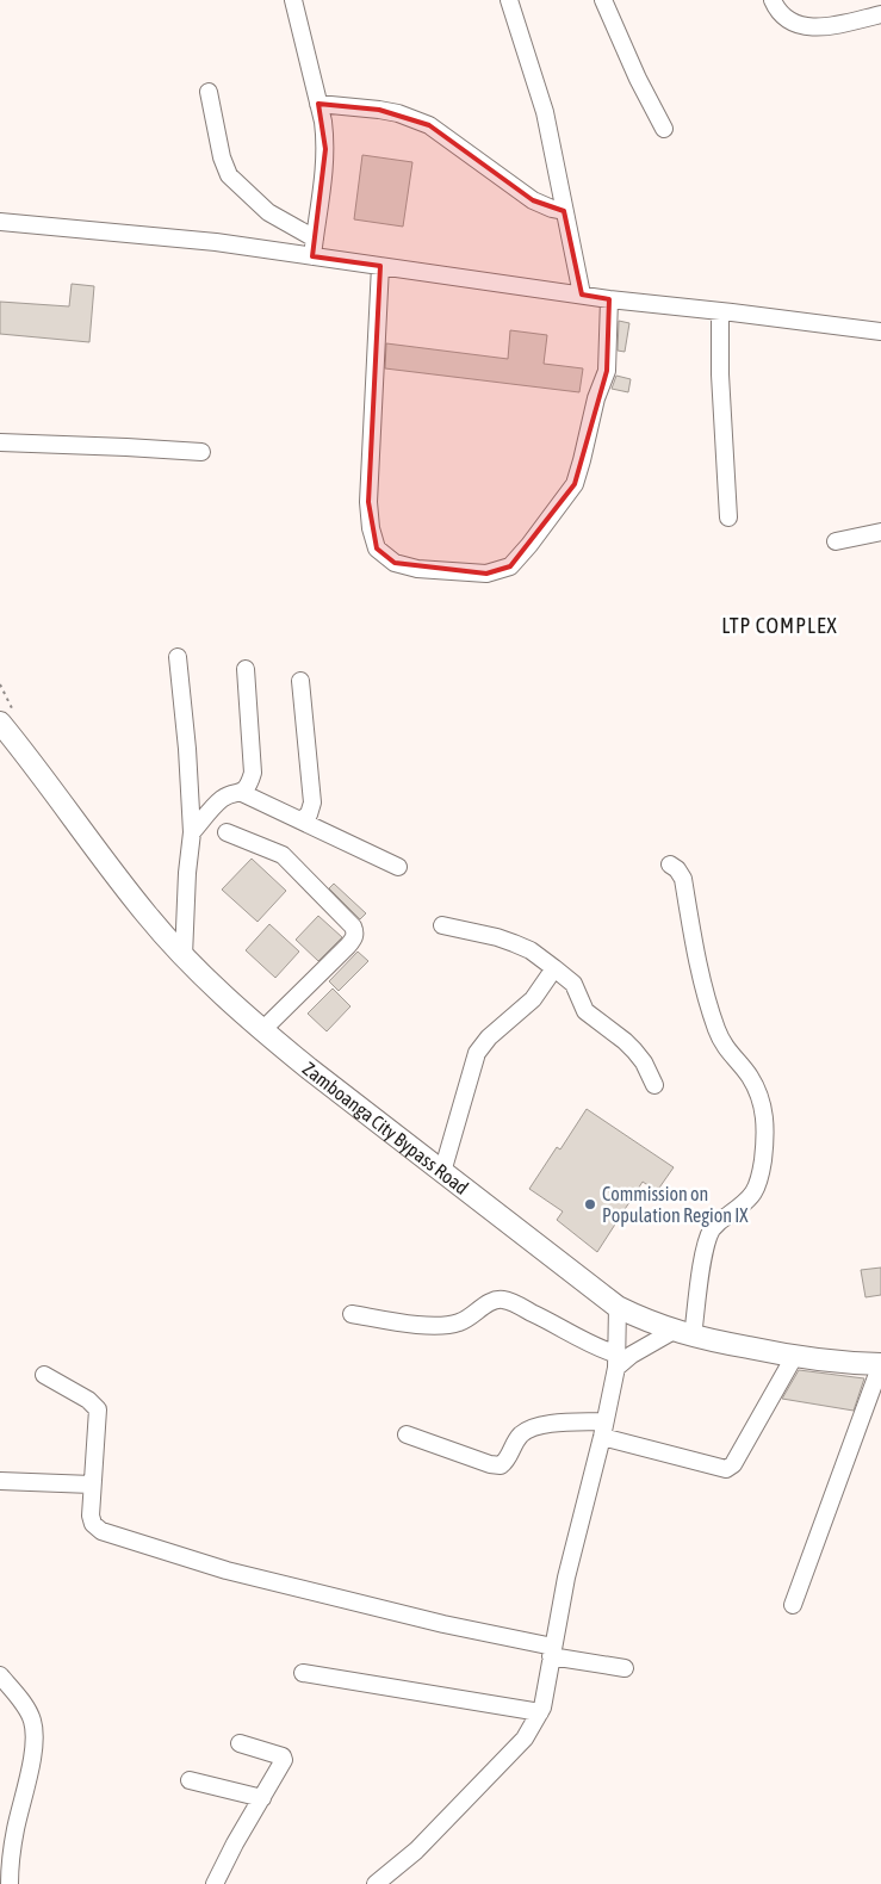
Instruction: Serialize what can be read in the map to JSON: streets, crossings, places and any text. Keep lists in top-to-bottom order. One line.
{"streets":{"main road":["Zamboanga City Bypass Road"]},"districts":["LTP COMPLEX"],"places":["Commission on Population Region IX"]}
